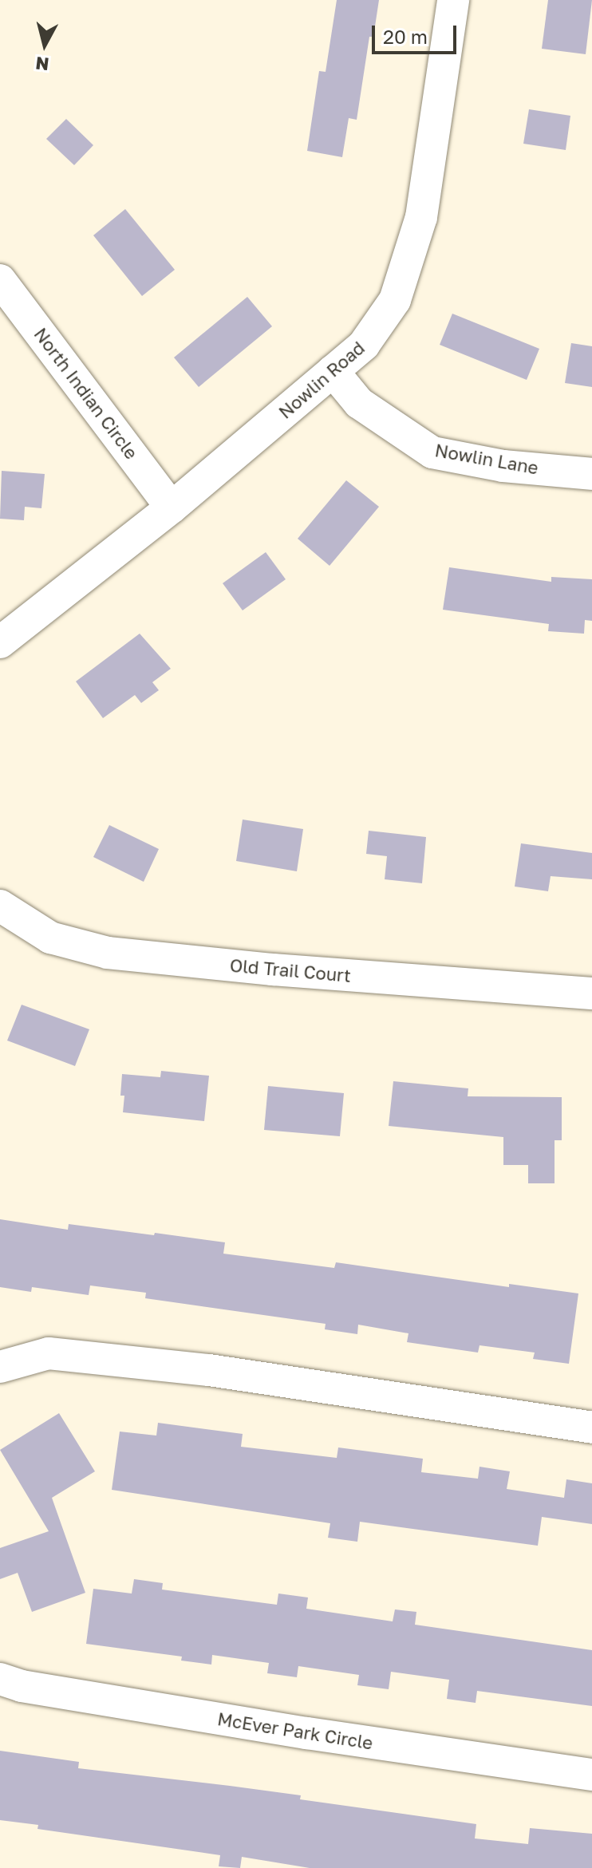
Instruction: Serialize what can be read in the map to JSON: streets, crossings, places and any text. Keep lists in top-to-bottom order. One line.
{"streets":{"street":["Nowlin Road","North Indian Circle","Nowlin Lane","Old Trail Court","McEver Park Circle"]},"crossings":[["Nowlin Road","North Indian Circle"],["Nowlin Road","Nowlin Lane"]],"scale_bar":"20 m","north":"bottom"}
